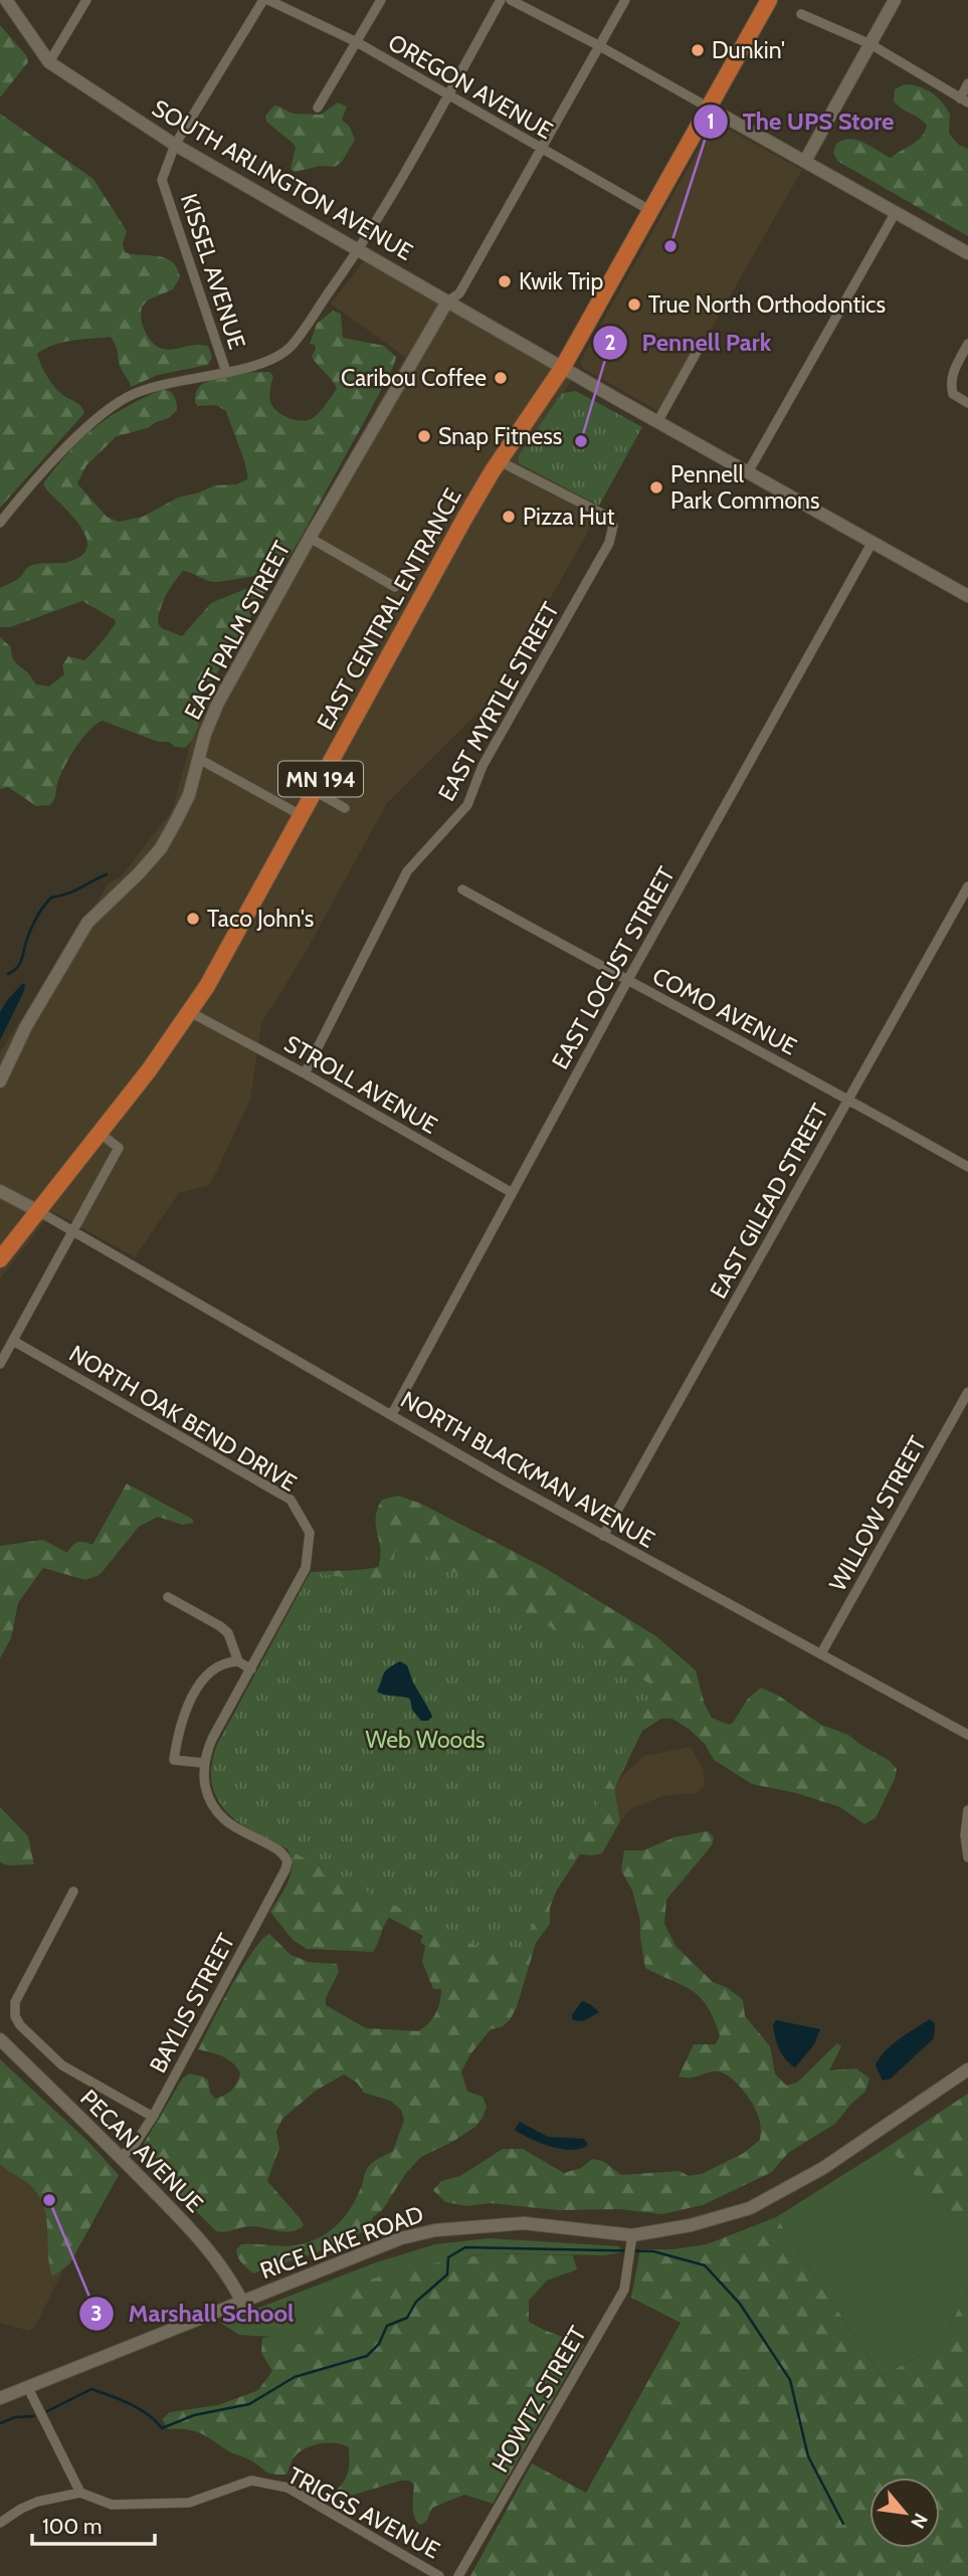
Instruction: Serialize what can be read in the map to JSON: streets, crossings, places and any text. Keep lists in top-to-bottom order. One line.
{"streets":{"highway":["EAST CENTRAL ENTRANCE","MN 194"],"main road":["SOUTH ARLINGTON AVENUE","EAST PALM STREET","PECAN AVENUE","RICE LAKE ROAD"],"street":["OREGON AVENUE","KISSEL AVENUE","EAST MYRTLE STREET","EAST LOCUST STREET","COMO AVENUE","STROLL AVENUE","EAST GILEAD STREET","NORTH OAK BEND DRIVE","NORTH BLACKMAN AVENUE","WILLOW STREET","BAYLIS STREET","HOWTZ STREET","TRIGGS AVENUE"]},"crossings":[["OREGON AVENUE","KISSEL AVENUE"],["OREGON AVENUE","MN 194"],["SOUTH ARLINGTON AVENUE","KISSEL AVENUE"],["SOUTH ARLINGTON AVENUE","EAST CENTRAL ENTRANCE"],["SOUTH ARLINGTON AVENUE","EAST PALM STREET"],["SOUTH ARLINGTON AVENUE","MN 194"],["SOUTH ARLINGTON AVENUE","EAST LOCUST STREET"],["EAST CENTRAL ENTRANCE","EAST MYRTLE STREET"],["EAST CENTRAL ENTRANCE","MN 194"],["EAST CENTRAL ENTRANCE","STROLL AVENUE"],["EAST CENTRAL ENTRANCE","NORTH BLACKMAN AVENUE"],["EAST MYRTLE STREET","STROLL AVENUE"],["EAST LOCUST STREET","COMO AVENUE"],["EAST LOCUST STREET","STROLL AVENUE"],["EAST LOCUST STREET","NORTH BLACKMAN AVENUE"],["COMO AVENUE","EAST GILEAD STREET"],["EAST GILEAD STREET","NORTH BLACKMAN AVENUE"],["NORTH OAK BEND DRIVE","BAYLIS STREET"],["NORTH BLACKMAN AVENUE","WILLOW STREET"],["BAYLIS STREET","PECAN AVENUE"],["PECAN AVENUE","RICE LAKE ROAD"],["RICE LAKE ROAD","HOWTZ STREET"]],"parks":["Web Woods"],"places":["Dunkin'","The UPS Store","Kwik Trip","True North Orthodontics","Caribou Coffee","Snap Fitness","Pennell Park","Pennell Park Commons","Pizza Hut","Taco John's","Marshall School"],"scale_bar":"100 m","north":"bottom right"}
